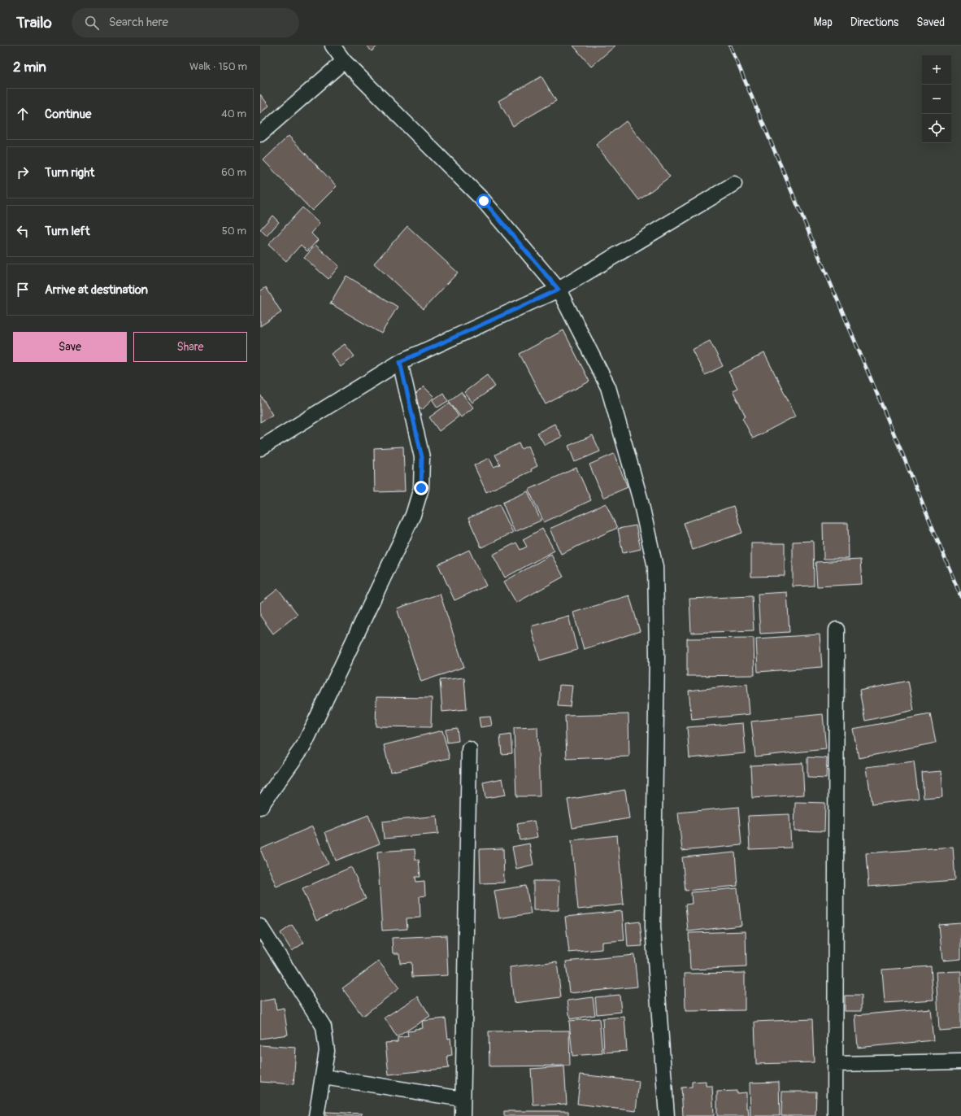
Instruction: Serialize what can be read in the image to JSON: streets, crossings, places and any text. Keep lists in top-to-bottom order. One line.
{"page":{"header":"Trailo","search":"Search here","nav":["Map","Directions","Saved"],"heading":["2 min","Walk · 150 m"],"map_buttons":["+","−"],"list":[["Continue","40 m"],["Turn right","60 m"],["Turn left","50 m"],"Arrive at destination"],"buttons":["Save","Share"]}}
